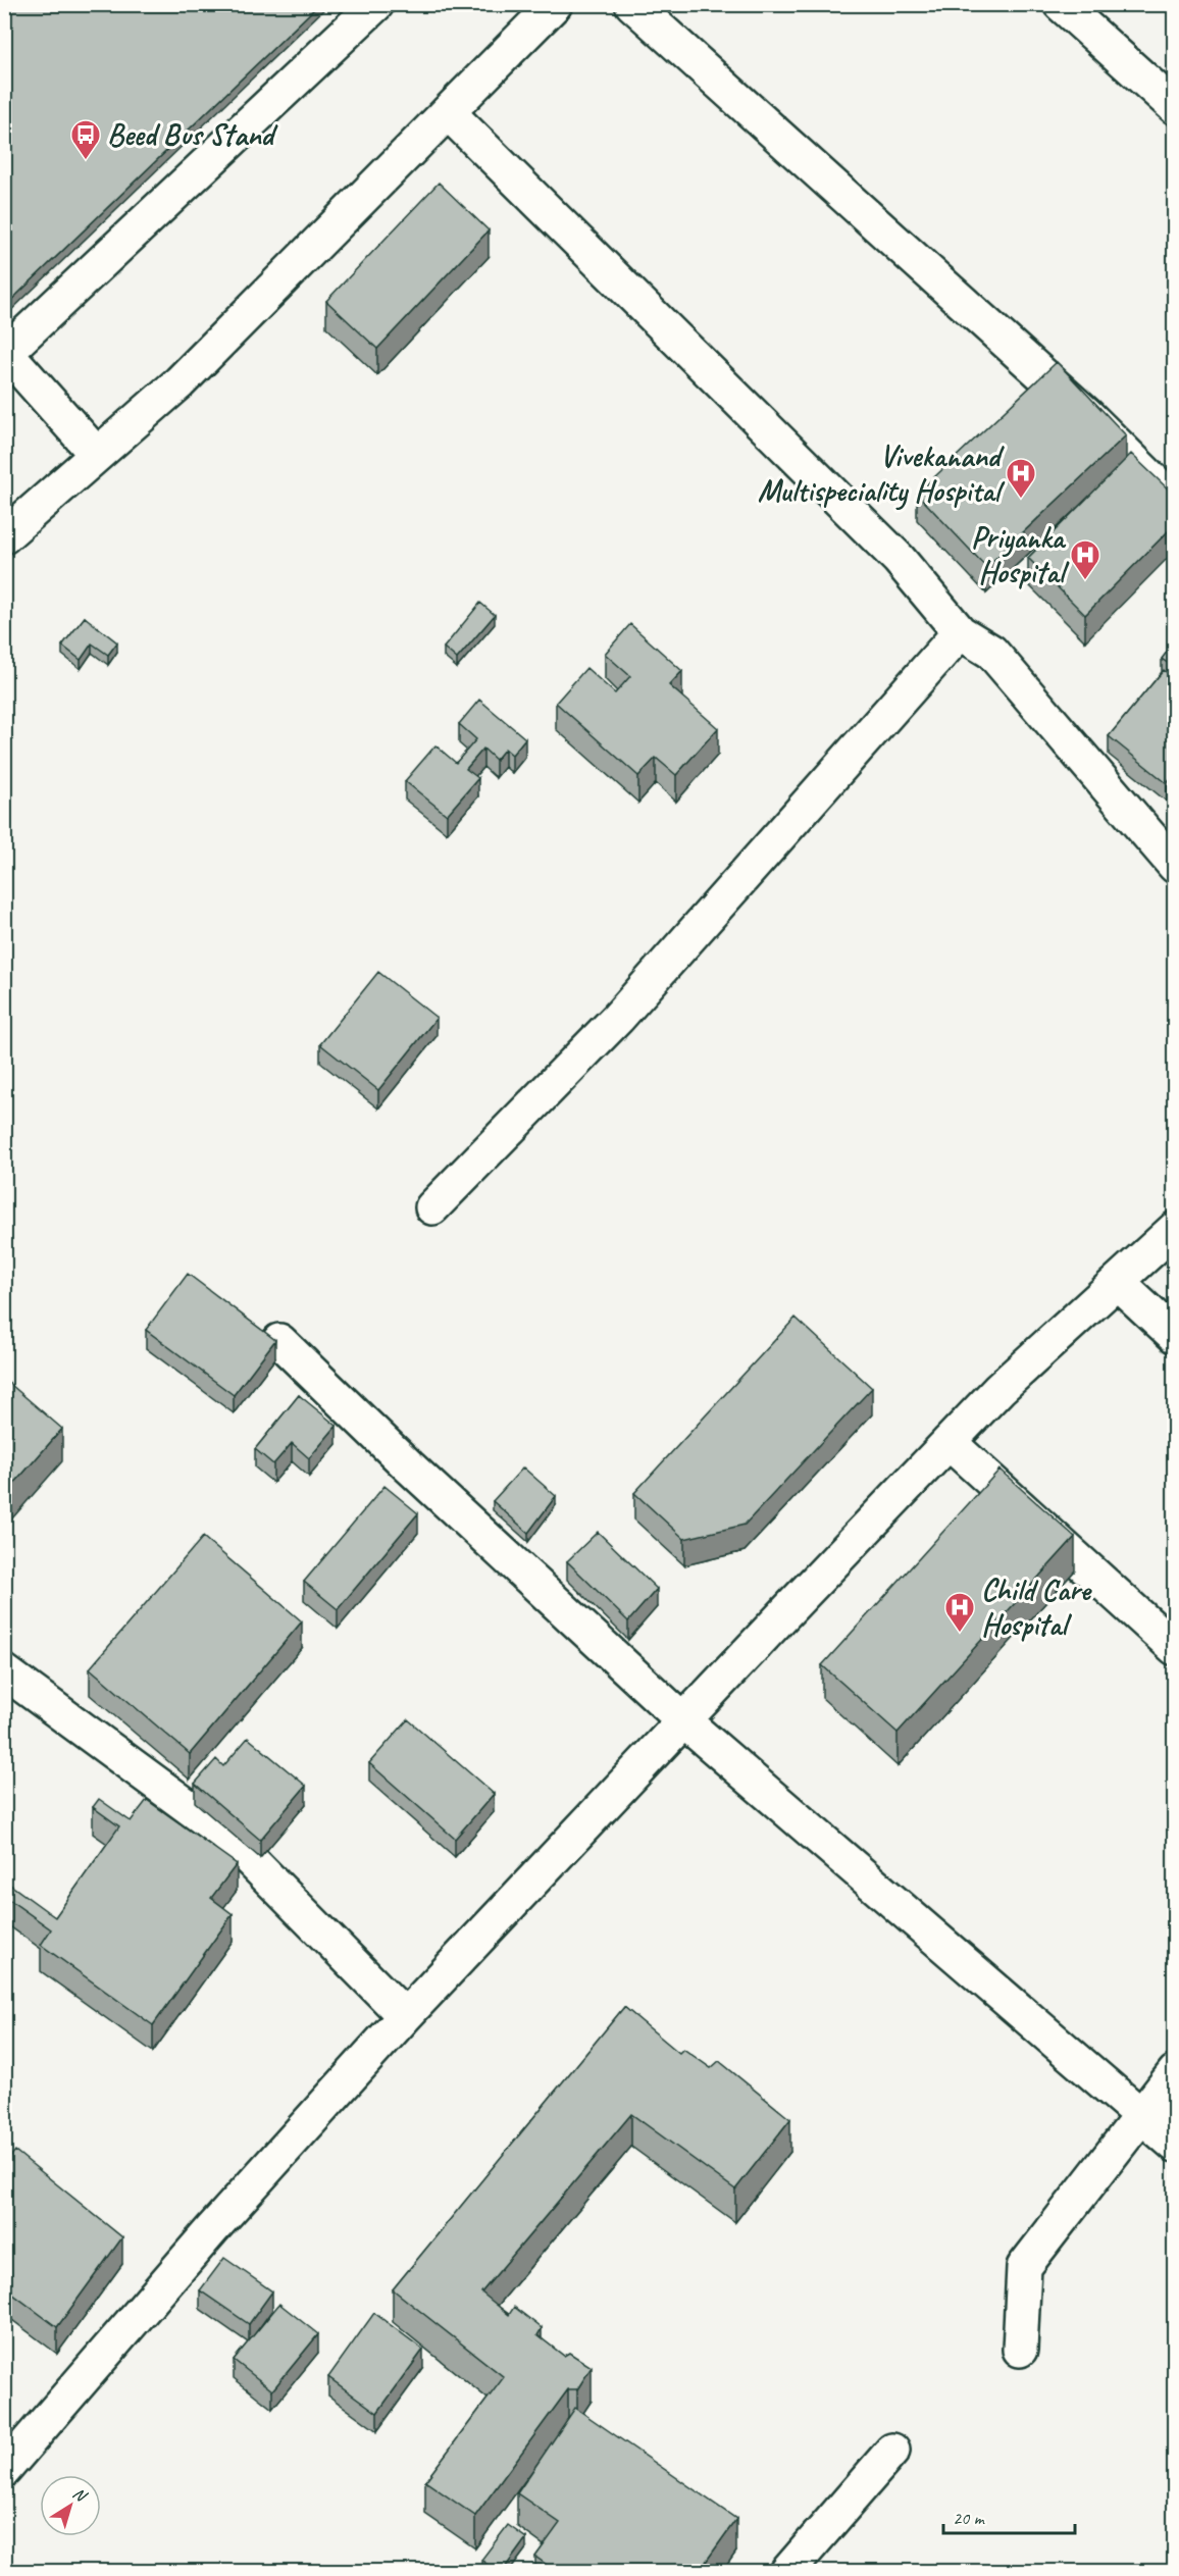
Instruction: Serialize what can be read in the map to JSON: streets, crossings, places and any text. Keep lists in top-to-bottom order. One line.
{"places":{"bus stop":["Beed Bus Stand"],"hospital":["Vivekanand Multispeciality Hospital","Priyanka Hospital","Child Care Hospital"]},"scale_bar":"20 m","north":"top right"}
